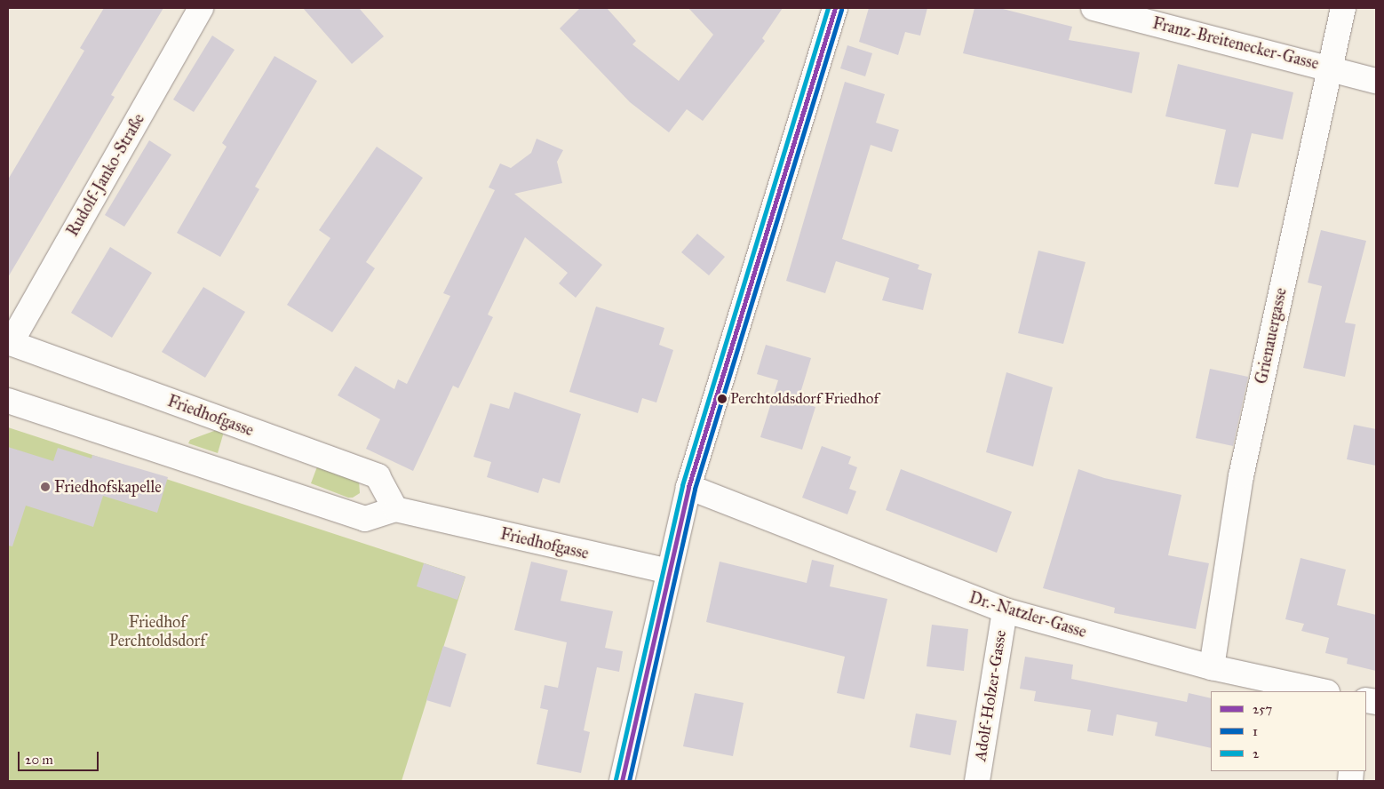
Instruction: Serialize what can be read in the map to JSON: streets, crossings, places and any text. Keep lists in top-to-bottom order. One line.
{"streets":{"street":["Franz-Breitenecker-Gasse","Rudolf-Janko-Straße","Grienauergasse","Friedhofgasse","Dr.-Natzler-Gasse","Adolf-Holzer-Gasse"]},"crossings":[["Franz-Breitenecker-Gasse","Grienauergasse"],["Rudolf-Janko-Straße","Friedhofgasse"],["Grienauergasse","Dr.-Natzler-Gasse"],["Dr.-Natzler-Gasse","Adolf-Holzer-Gasse"]],"parks":["Friedhof Perchtoldsdorf"],"places":["Perchtoldsdorf Friedhof","Friedhofskapelle"],"lines":["transit line 257","transit line 2","transit line 1"],"legend":["257","1","2"],"scale_bar":"20 m"}
